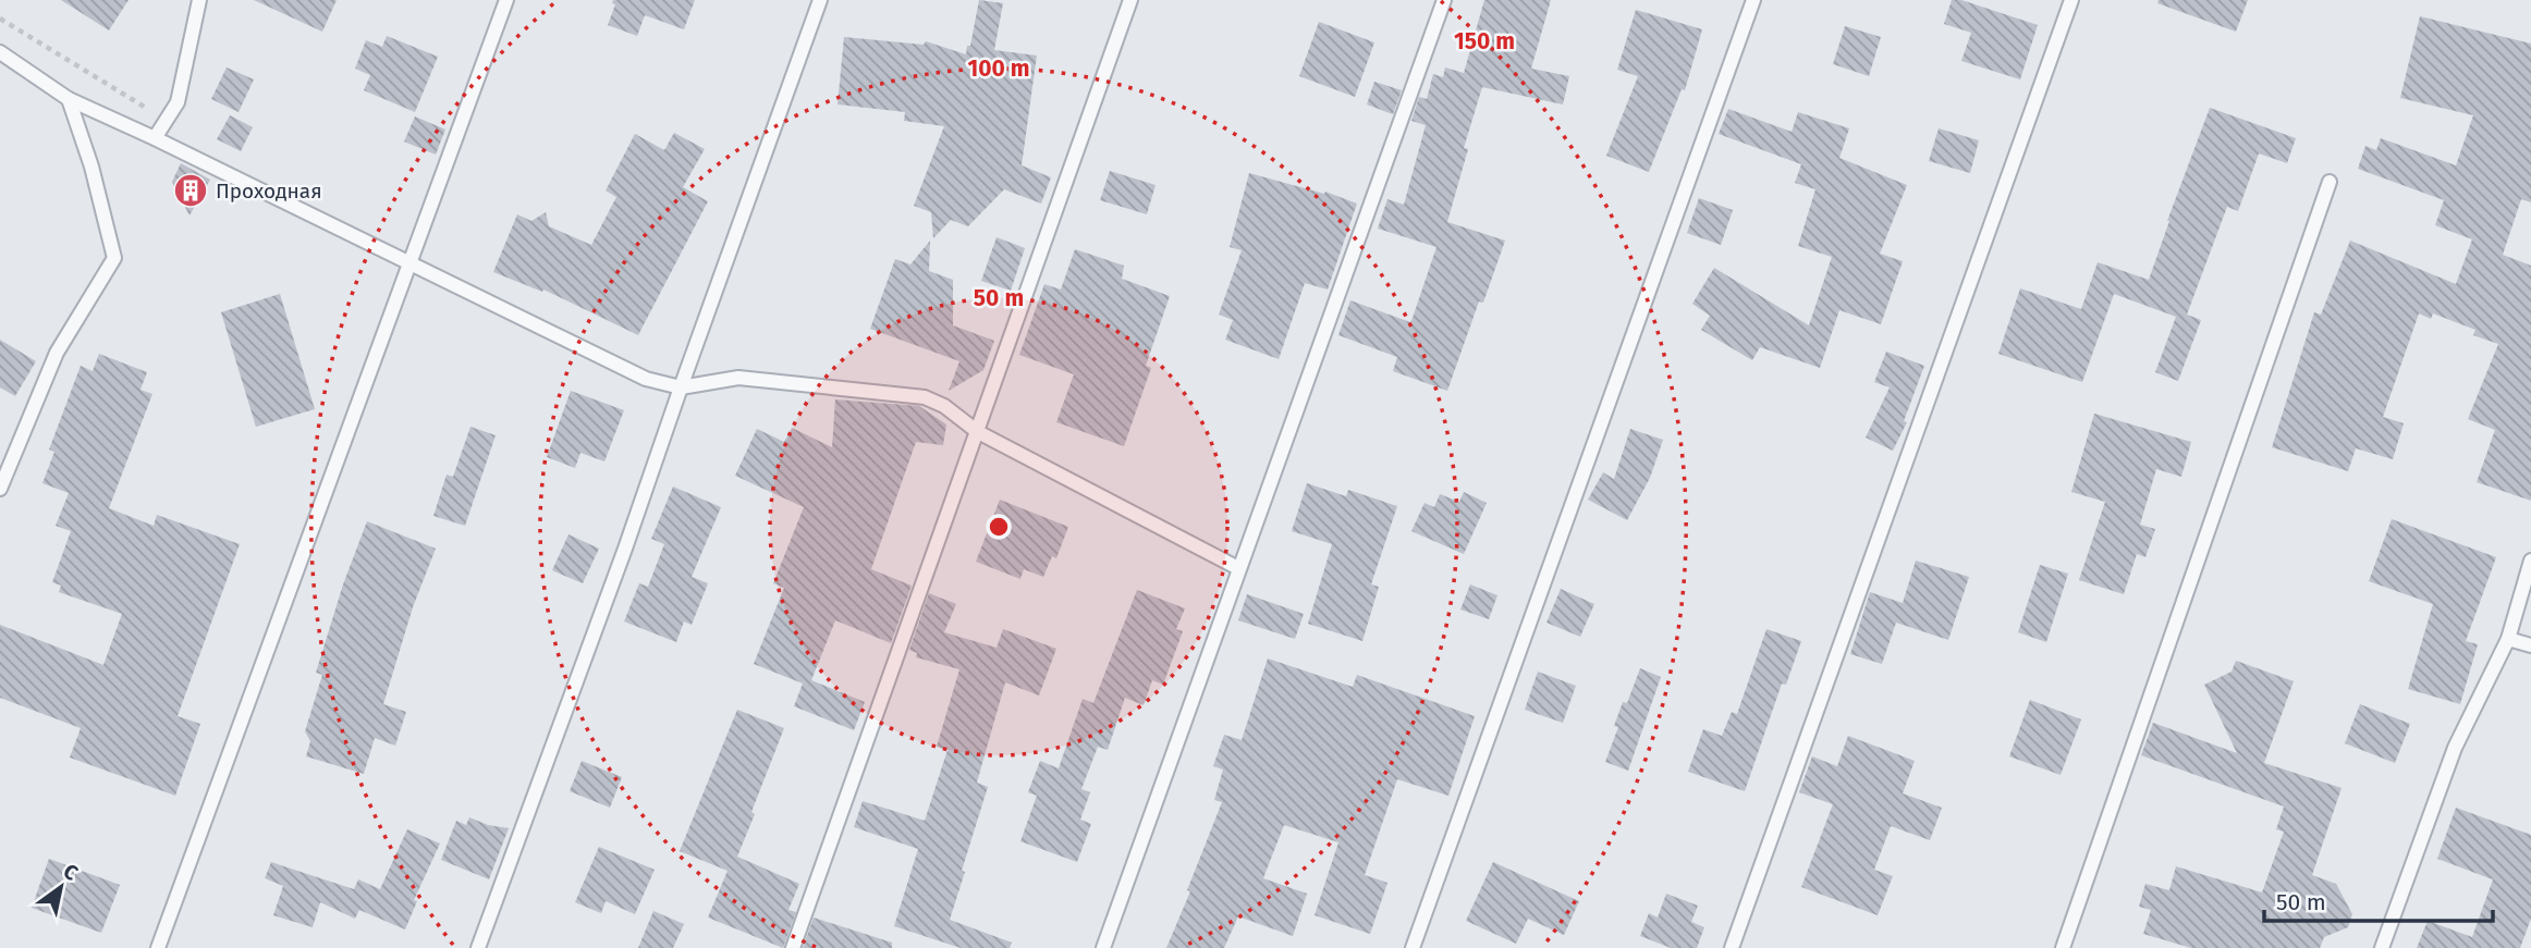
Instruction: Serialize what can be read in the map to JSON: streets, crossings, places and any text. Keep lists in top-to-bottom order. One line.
{"places":{"building":["Проходная"]},"scale_bar":"50 m","north":"top right","rings":["150 m","100 m","50 m"]}
